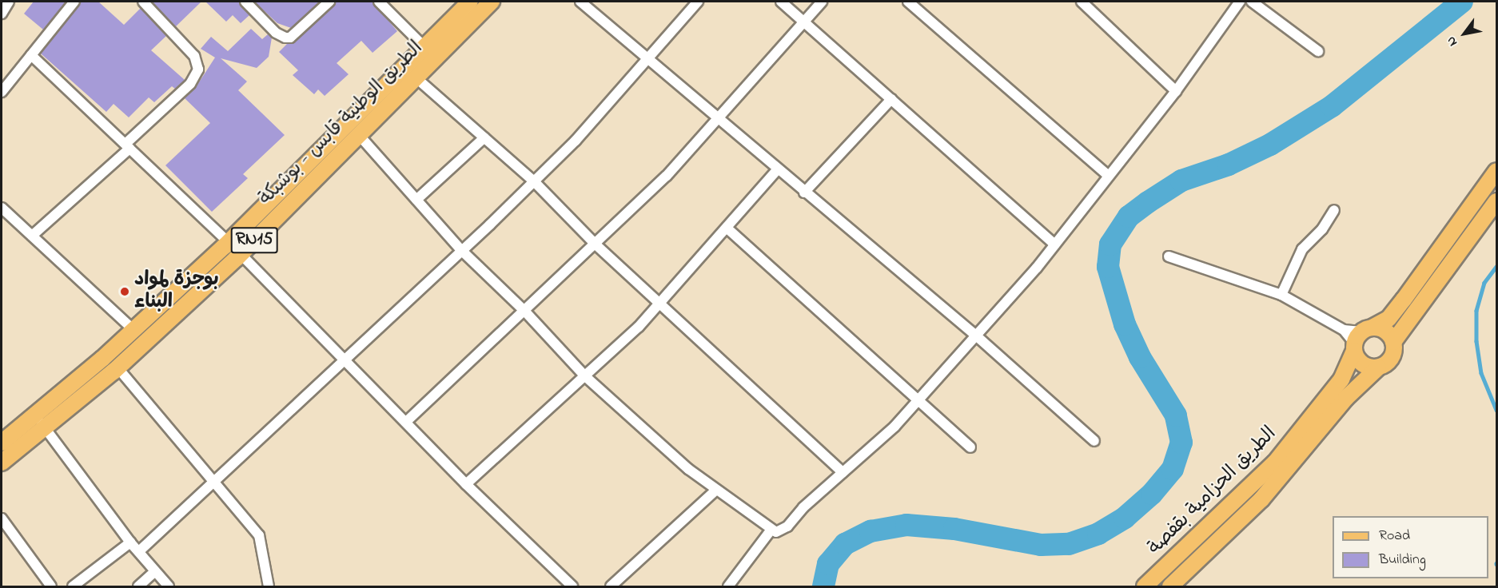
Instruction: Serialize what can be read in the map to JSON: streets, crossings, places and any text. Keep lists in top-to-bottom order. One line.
{"streets":{"main road":["الطريق الوطنية قابس - بوشبكة","RN15","الطريق الحزامية بقفصة"]},"places":["بوجزة لمواد البناء"],"legend":["Road","Building"],"north":"bottom left"}
